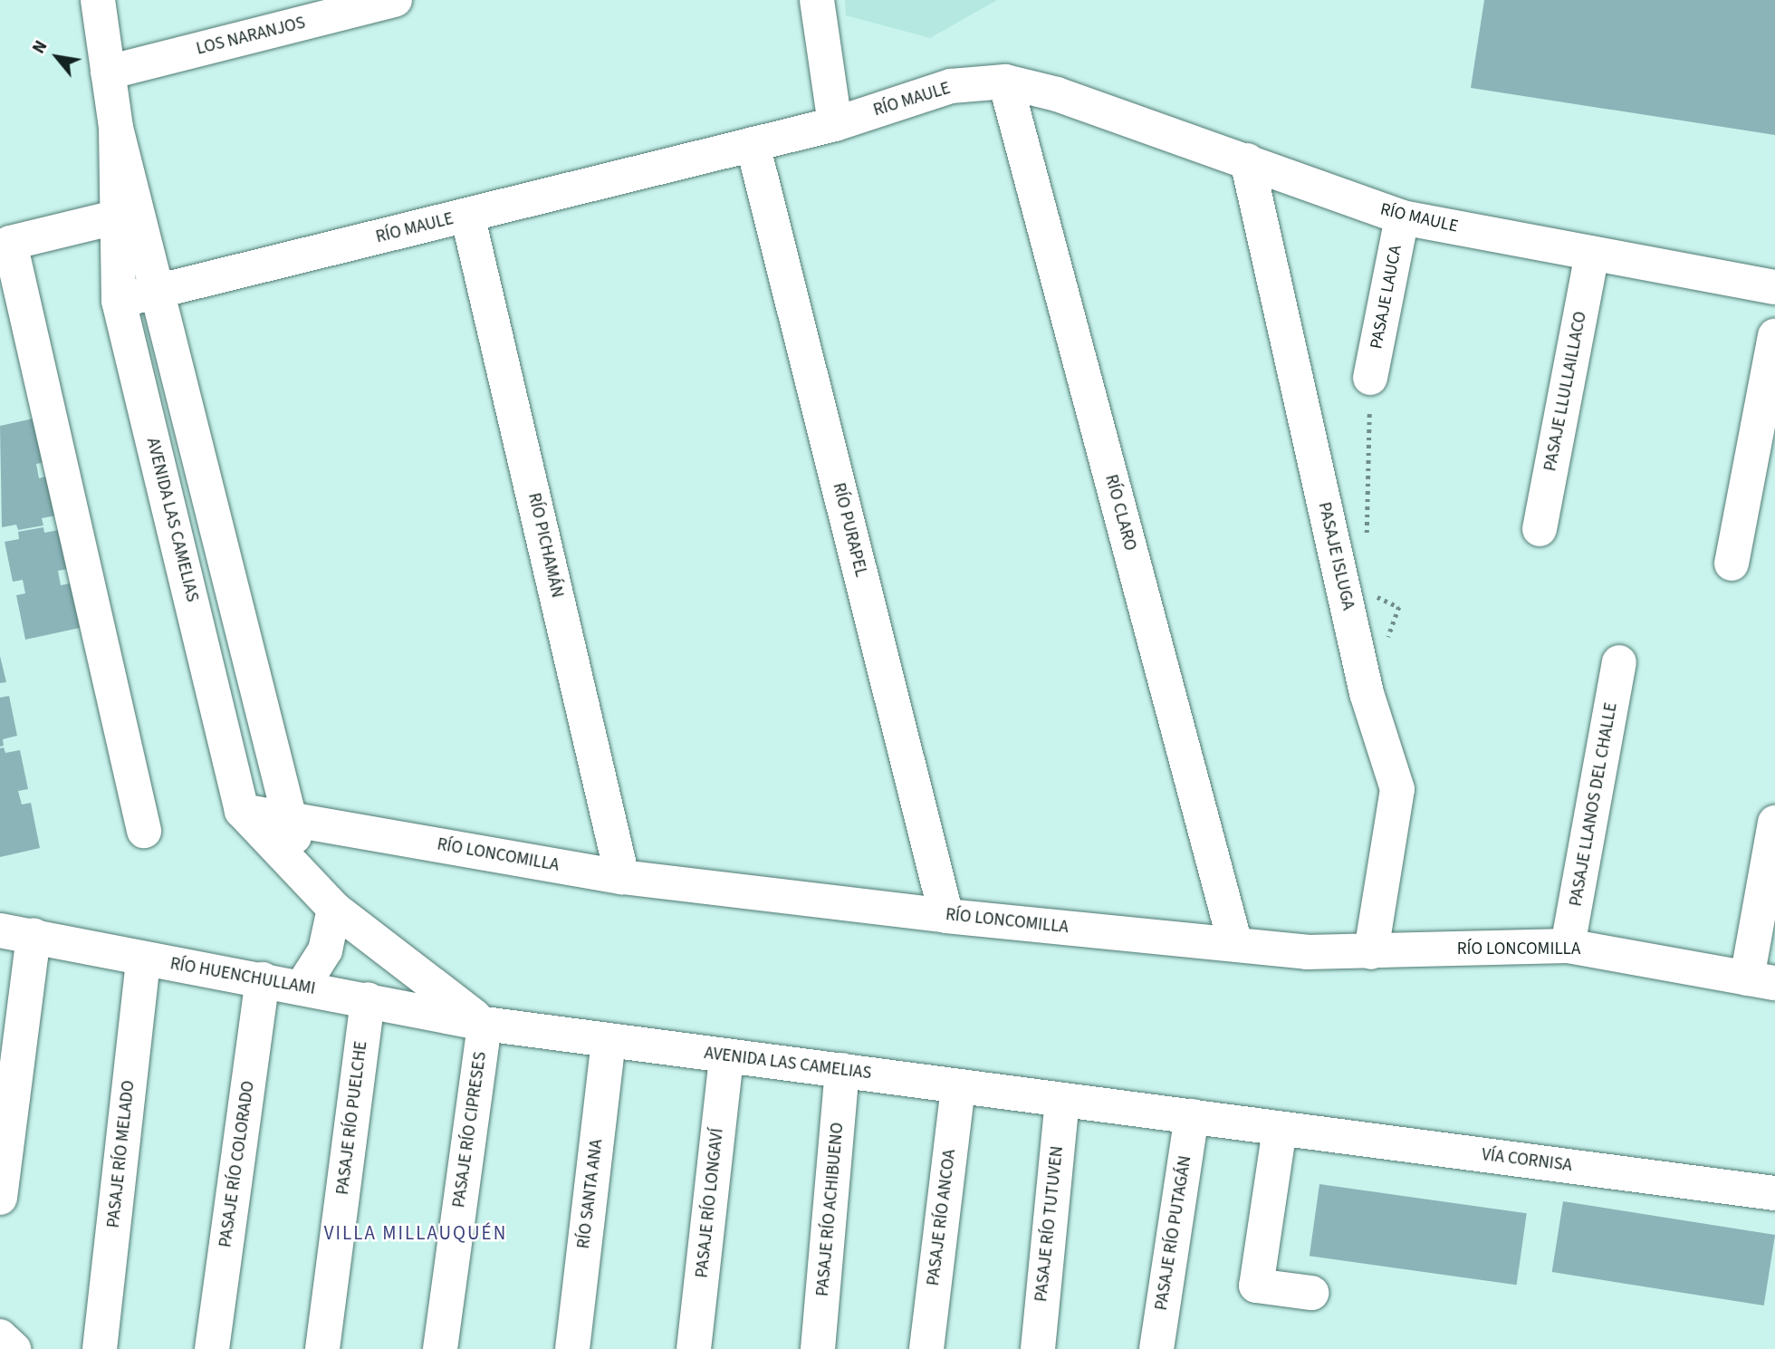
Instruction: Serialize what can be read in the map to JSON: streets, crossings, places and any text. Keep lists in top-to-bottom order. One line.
{"streets":{"street":["LOS NARANJOS","RÍO MAULE","PASAJE LAUCA","PASAJE LLULLAILLACO","RÍO CLARO","AVENIDA LAS CAMELIAS","RÍO PURAPEL","RÍO PICHAMÁN","PASAJE ISLUGA","PASAJE LLANOS DEL CHALLE","RÍO LONCOMILLA","RÍO HUENCHULLAMI","PASAJE RÍO PUELCHE","PASAJE RÍO CIPRESES","PASAJE RÍO MELADO","VÍA CORNISA","PASAJE RÍO COLORADO","RÍO SANTA ANA","PASAJE RÍO LONGAVÍ","PASAJE RÍO ACHIBUENO","PASAJE RÍO ANCOA","PASAJE RÍO TUTUVEN","PASAJE RÍO PUTAGÁN"]},"crossings":[["LOS NARANJOS","AVENIDA LAS CAMELIAS"],["RÍO MAULE","PASAJE LAUCA"],["RÍO MAULE","PASAJE LLULLAILLACO"],["RÍO MAULE","RÍO CLARO"],["RÍO MAULE","AVENIDA LAS CAMELIAS"],["RÍO MAULE","RÍO PURAPEL"],["RÍO MAULE","RÍO PICHAMÁN"],["RÍO MAULE","PASAJE ISLUGA"],["RÍO CLARO","RÍO LONCOMILLA"],["AVENIDA LAS CAMELIAS","RÍO LONCOMILLA"],["AVENIDA LAS CAMELIAS","RÍO HUENCHULLAMI"],["AVENIDA LAS CAMELIAS","PASAJE RÍO CIPRESES"],["AVENIDA LAS CAMELIAS","VÍA CORNISA"],["AVENIDA LAS CAMELIAS","RÍO SANTA ANA"],["AVENIDA LAS CAMELIAS","PASAJE RÍO LONGAVÍ"],["AVENIDA LAS CAMELIAS","PASAJE RÍO ACHIBUENO"],["AVENIDA LAS CAMELIAS","PASAJE RÍO ANCOA"],["AVENIDA LAS CAMELIAS","PASAJE RÍO TUTUVEN"],["AVENIDA LAS CAMELIAS","PASAJE RÍO PUTAGÁN"],["RÍO PURAPEL","RÍO LONCOMILLA"],["RÍO PICHAMÁN","RÍO LONCOMILLA"],["PASAJE ISLUGA","RÍO LONCOMILLA"],["PASAJE LLANOS DEL CHALLE","RÍO LONCOMILLA"],["RÍO HUENCHULLAMI","PASAJE RÍO PUELCHE"],["RÍO HUENCHULLAMI","PASAJE RÍO CIPRESES"],["RÍO HUENCHULLAMI","PASAJE RÍO MELADO"],["RÍO HUENCHULLAMI","PASAJE RÍO COLORADO"]],"districts":["VILLA MILLAUQUÉN"],"north":"top left"}
